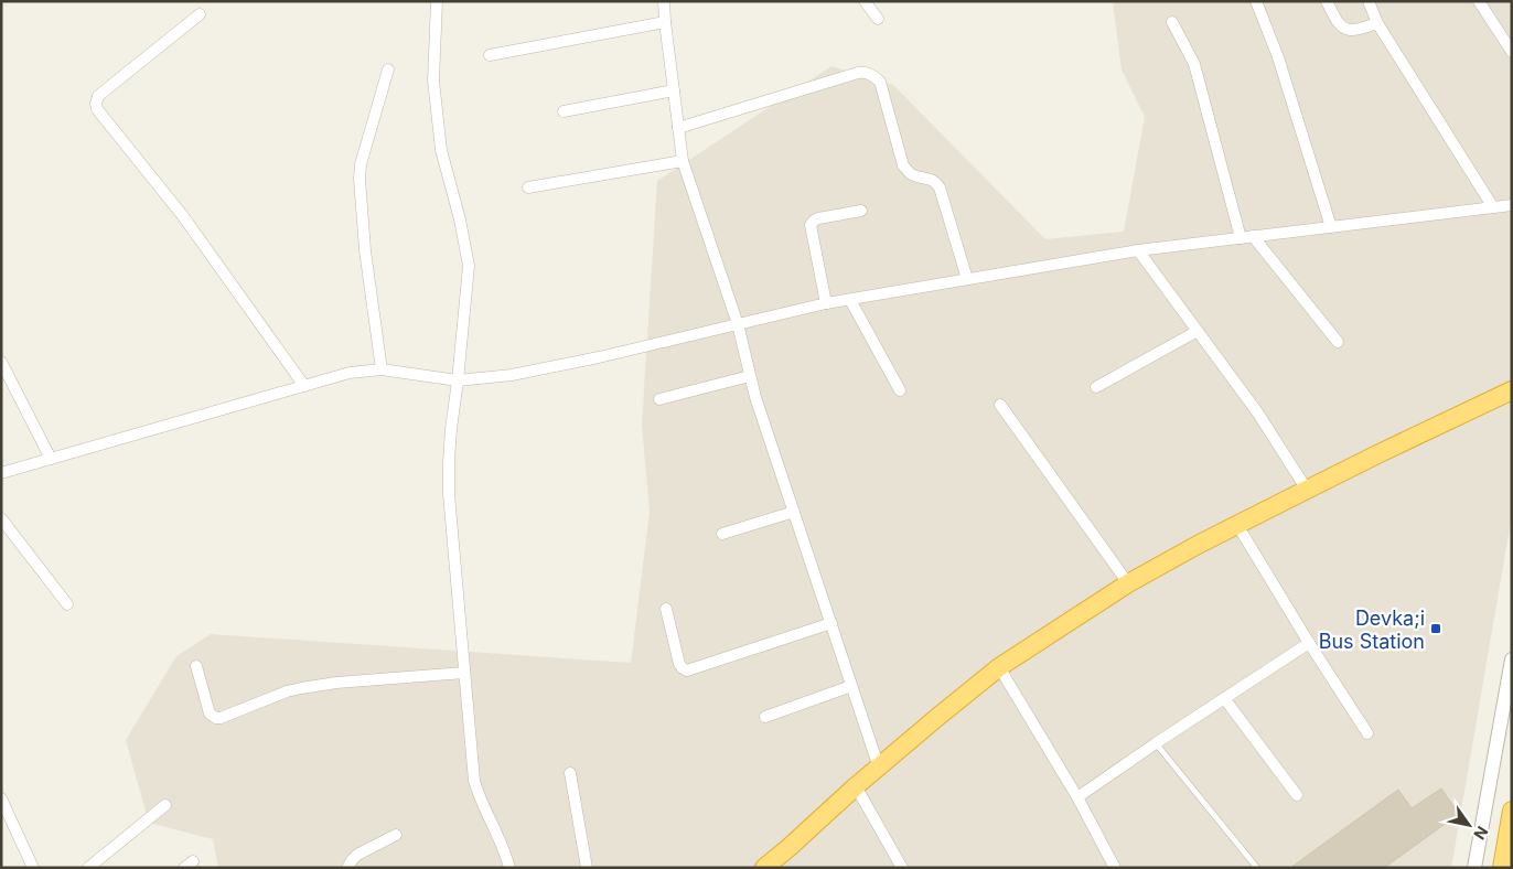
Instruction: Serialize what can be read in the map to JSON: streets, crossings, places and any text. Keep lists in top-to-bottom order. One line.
{"places":{"transit":["Devka;i Bus Station"]},"north":"bottom right"}
